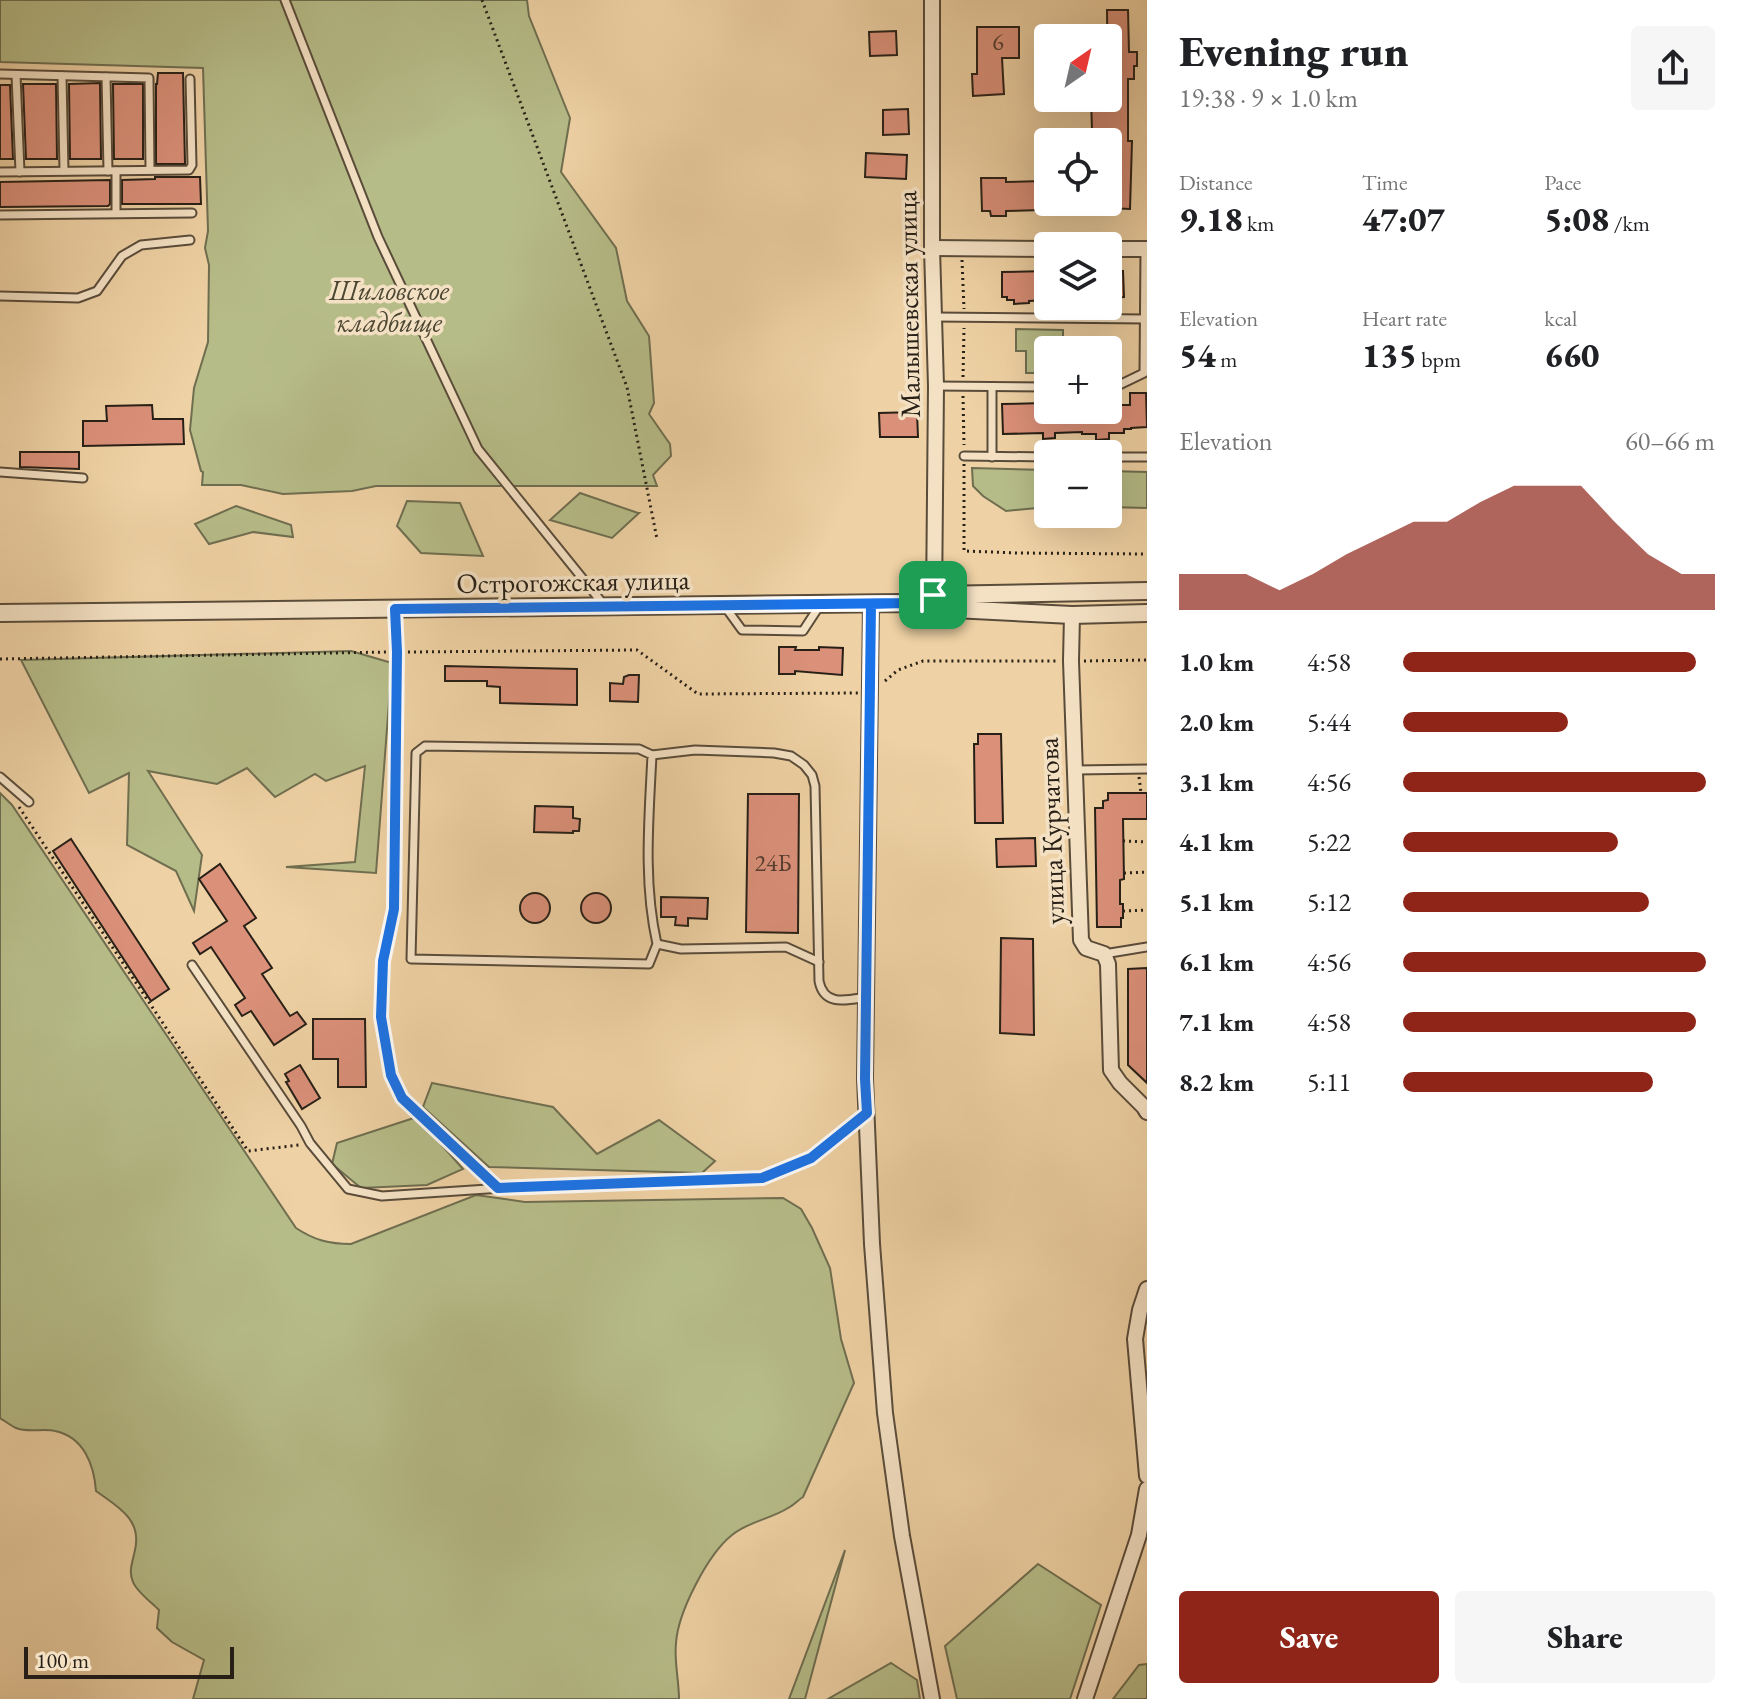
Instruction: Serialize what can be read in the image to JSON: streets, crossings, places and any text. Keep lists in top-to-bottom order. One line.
{"streets":{"street":["Малышевская улица","Острогожская улица","улица Курчатова"]},"crossings":[["Малышевская улица","Острогожская улица"]],"parks":["Шиловское кладбище"],"house_numbers":["6","24Б"],"scale_bar":"100 m","north":"top right","page":{"heading":["Evening run","19:38 · 9 × 1.0 km"],"map_buttons":["+","−"],"stats":[["Distance","9.18 km"],["Time","47:07"],["Pace","5:08 /km"],["Elevation","54 m"],["Heart rate","135 bpm"],["kcal","660"]],"chart":["Elevation","60–66 m"],"list":[{"name":"1.0 km","note":"4:58"},{"name":"2.0 km","note":"5:44"},{"name":"3.1 km","note":"4:56"},{"name":"4.1 km","note":"5:22"},{"name":"5.1 km","note":"5:12"},{"name":"6.1 km","note":"4:56"},{"name":"7.1 km","note":"4:58"},{"name":"8.2 km","note":"5:11"}],"buttons":["Save","Share"],"scale":"100 m"}}
